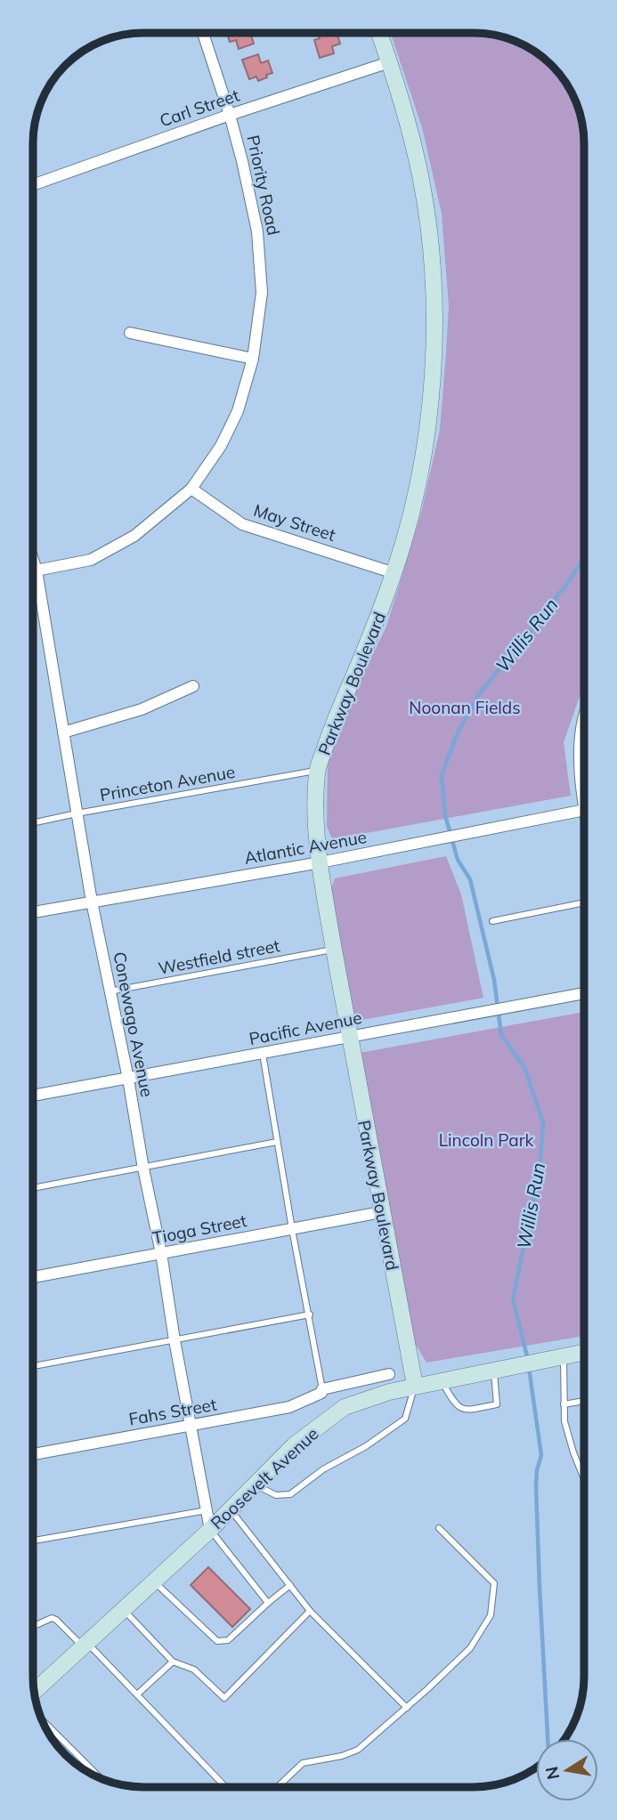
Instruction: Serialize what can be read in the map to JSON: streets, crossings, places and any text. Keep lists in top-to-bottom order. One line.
{"streets":{"street":["Carl Street","Priority Road","May Street","Parkway Boulevard","Atlantic Avenue","Conewago Avenue","Pacific Avenue","Tioga Street","Fahs Street","Roosevelt Avenue"],"lane":["Princeton Avenue","Westfield street"]},"crossings":[["Carl Street","Priority Road"],["Carl Street","Parkway Boulevard"],["Priority Road","May Street"],["Priority Road","Conewago Avenue"],["May Street","Parkway Boulevard"],["Parkway Boulevard","Princeton Avenue"],["Parkway Boulevard","Atlantic Avenue"],["Parkway Boulevard","Westfield street"],["Parkway Boulevard","Pacific Avenue"],["Parkway Boulevard","Tioga Street"],["Parkway Boulevard","Roosevelt Avenue"],["Princeton Avenue","Conewago Avenue"],["Atlantic Avenue","Conewago Avenue"],["Westfield street","Conewago Avenue"],["Conewago Avenue","Pacific Avenue"],["Conewago Avenue","Tioga Street"],["Conewago Avenue","Fahs Street"],["Conewago Avenue","Roosevelt Avenue"]],"water":["Willis Run"],"parks":["Noonan Fields","Lincoln Park"],"north":"left"}
